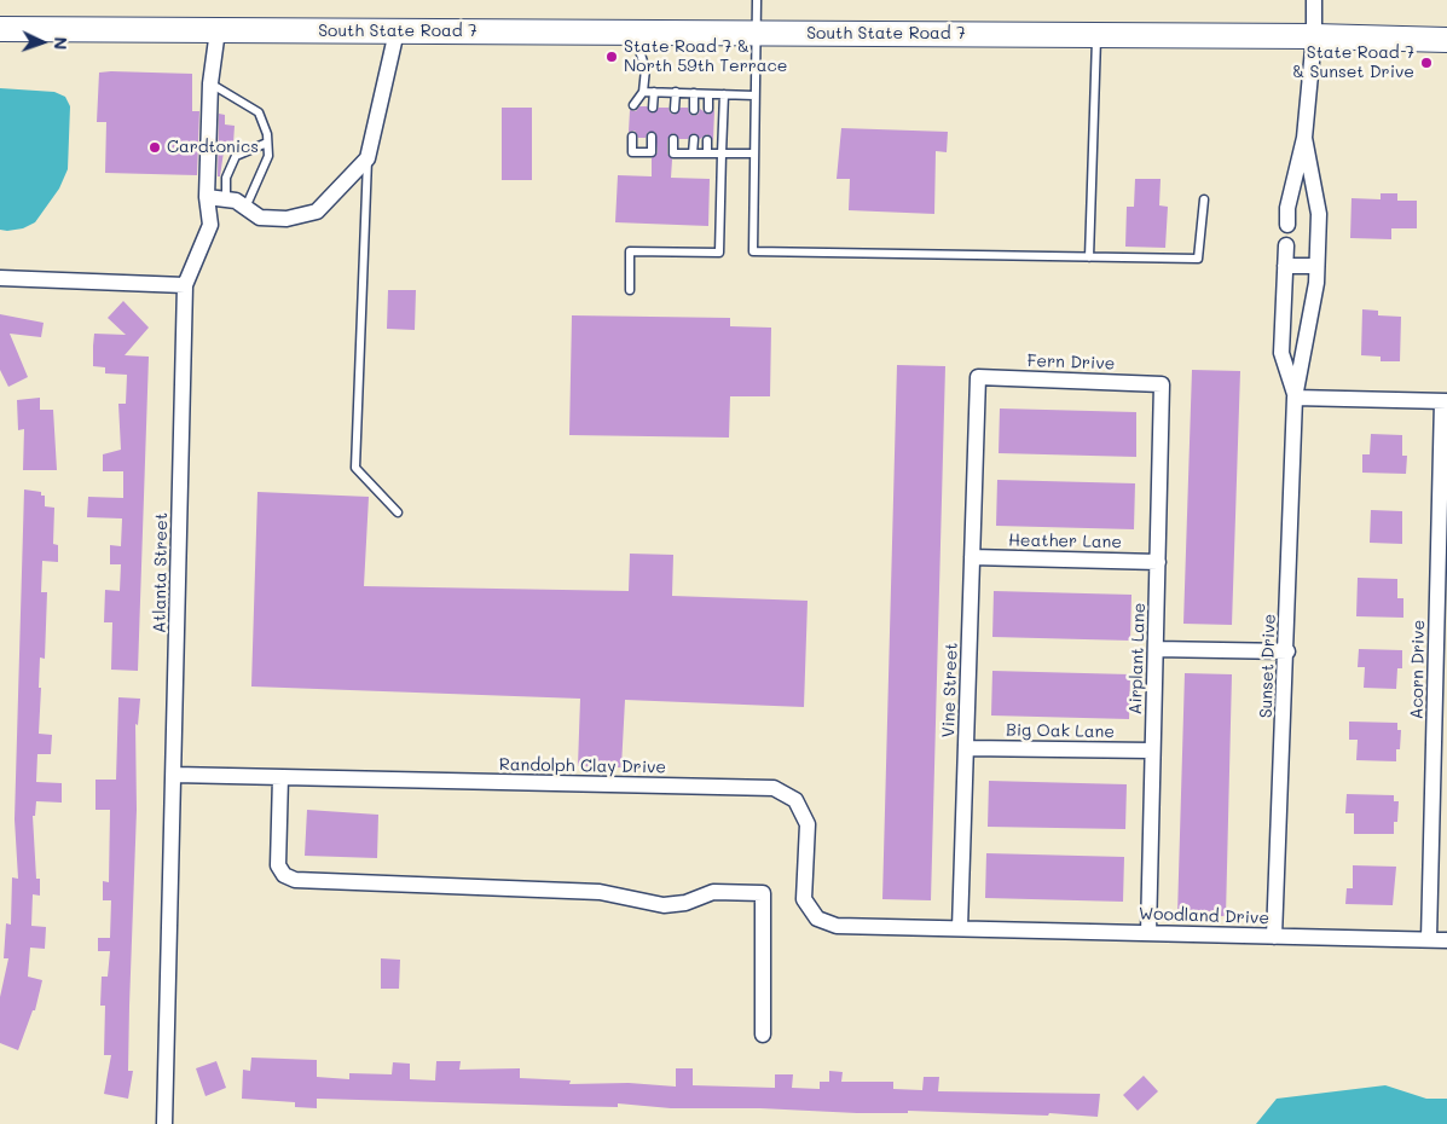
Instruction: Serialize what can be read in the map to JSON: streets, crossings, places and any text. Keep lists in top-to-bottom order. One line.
{"streets":{"main road":["South State Road 7"],"street":["Fern Drive","Heather Lane","Atlanta Street","Airplant Lane","Sunset Drive","Acorn Drive","Vine Street","Big Oak Lane","Randolph Clay Drive","Woodland Drive"]},"crossings":[["South State Road 7","Atlanta Street"],["South State Road 7","Sunset Drive"],["Fern Drive","Airplant Lane"],["Fern Drive","Vine Street"],["Heather Lane","Airplant Lane"],["Heather Lane","Vine Street"],["Atlanta Street","Randolph Clay Drive"],["Airplant Lane","Big Oak Lane"],["Airplant Lane","Woodland Drive"],["Sunset Drive","Woodland Drive"],["Acorn Drive","Woodland Drive"],["Vine Street","Big Oak Lane"],["Vine Street","Randolph Clay Drive"],["Vine Street","Woodland Drive"],["Randolph Clay Drive","Woodland Drive"]],"places":["State Road 7 & North 59th Terrace","State Road 7 & Sunset Drive","Cardtonics"],"north":"right"}
